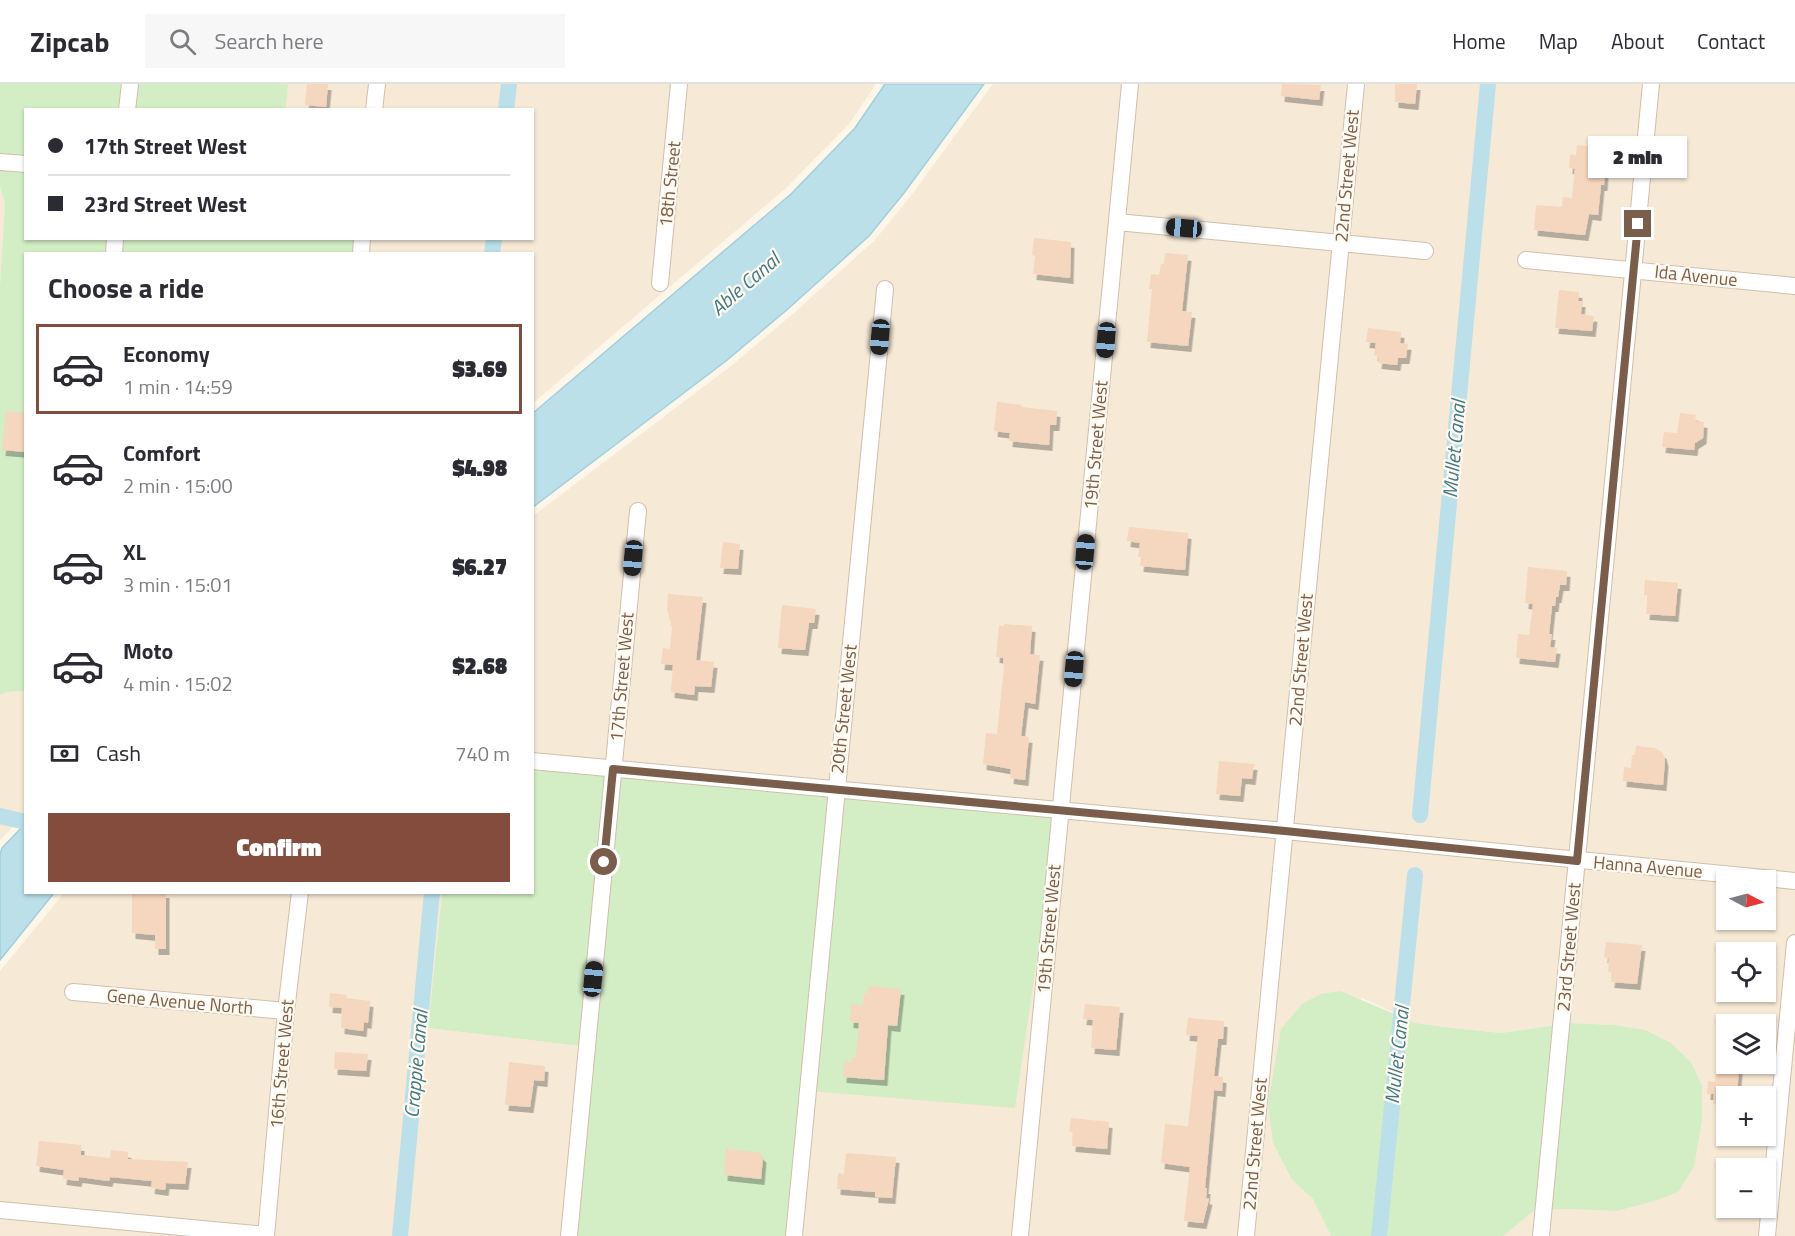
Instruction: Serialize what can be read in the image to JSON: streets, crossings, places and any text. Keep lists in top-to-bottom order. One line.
{"streets":{"street":["22nd Street West","18th Street","Ida Avenue","19th Street West","17th Street West","20th Street West","Hanna Avenue","23rd Street West","Gene Avenue North","16th Street West"]},"crossings":[["22nd Street West","Hanna Avenue"],["Ida Avenue","23rd Street West"],["19th Street West","Hanna Avenue"],["17th Street West","Hanna Avenue"],["20th Street West","Hanna Avenue"],["Hanna Avenue","23rd Street West"],["Gene Avenue North","16th Street West"]],"water":["Able Canal","Mullet Canal","Crappie Canal"],"north":"right","page":{"header":"Zipcab","search":"Search here","nav":["Home","Map","About","Contact"],"banner":["17th Street West","23rd Street West"],"bubble":"2 min","heading":"Choose a ride","list":[{"name":"Economy","note":"1 min · 14:59","value":"$3.69"},{"name":"Comfort","note":"2 min · 15:00","value":"$4.98"},{"name":"XL","note":"3 min · 15:01","value":"$6.27"},{"name":"Moto","note":"4 min · 15:02","value":"$2.68"}],"pay":["Cash","740 m"],"buttons":"Confirm","map_buttons":["+","−"]}}
